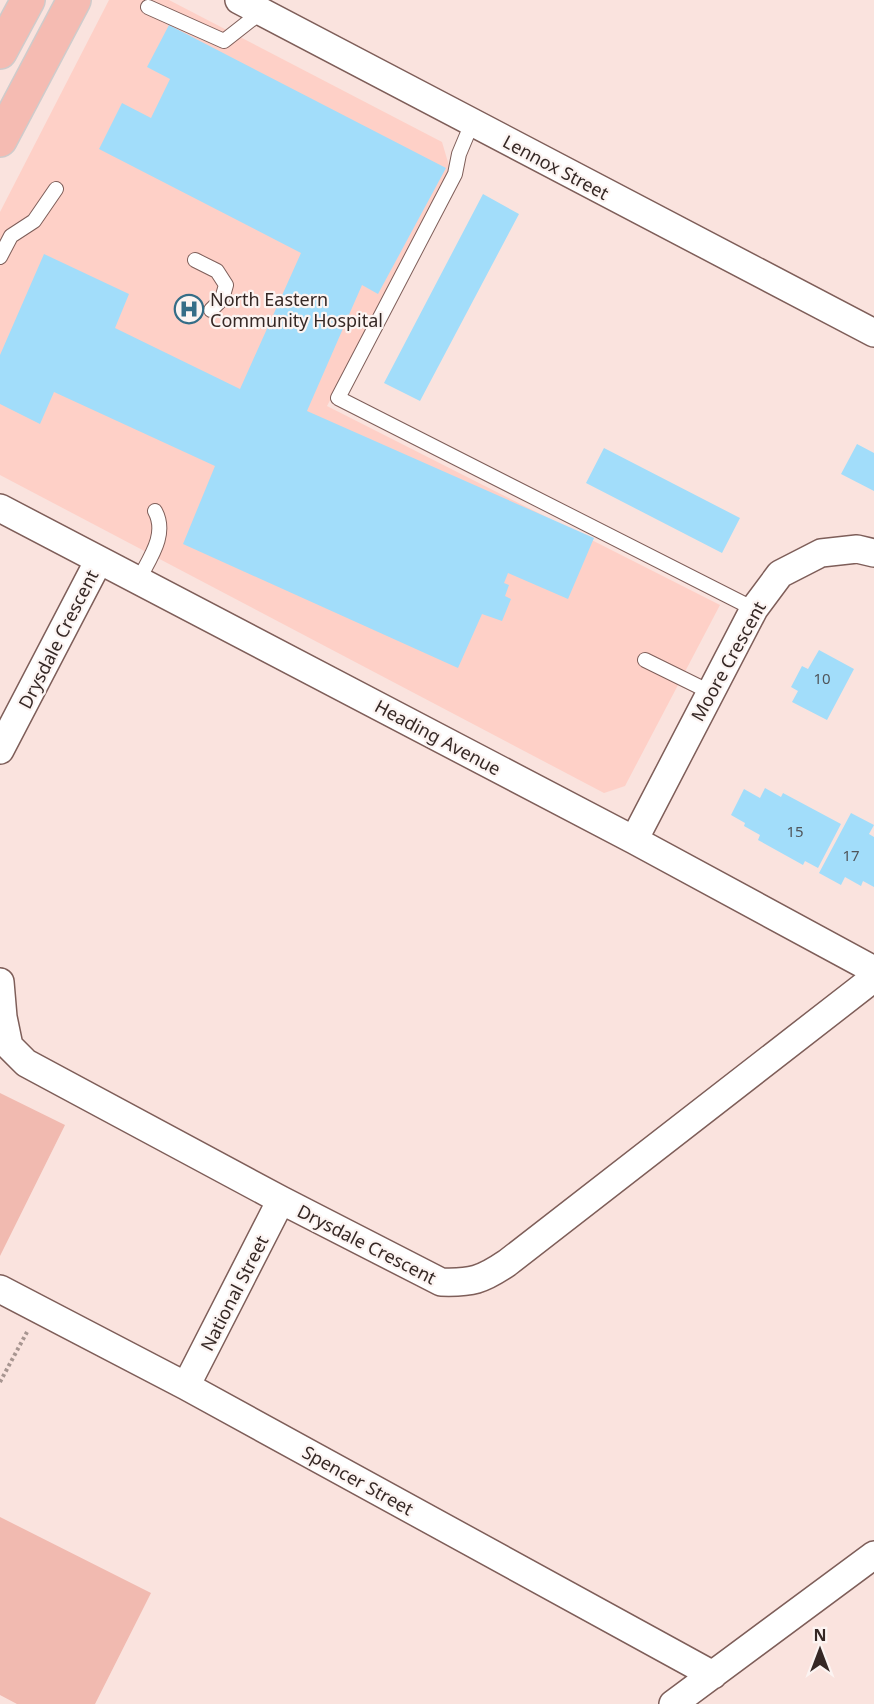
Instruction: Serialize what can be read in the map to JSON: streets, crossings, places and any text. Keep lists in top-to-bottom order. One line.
{"streets":{"street":["Lennox Street","Drysdale Crescent","Moore Crescent","Heading Avenue","National Street","Spencer Street"]},"crossings":[["Drysdale Crescent","Heading Avenue"],["Drysdale Crescent","National Street"],["Moore Crescent","Heading Avenue"],["National Street","Spencer Street"]],"places":{"hospital":["North Eastern Community Hospital"]},"house_numbers":["10","15","17"],"north":"top"}
